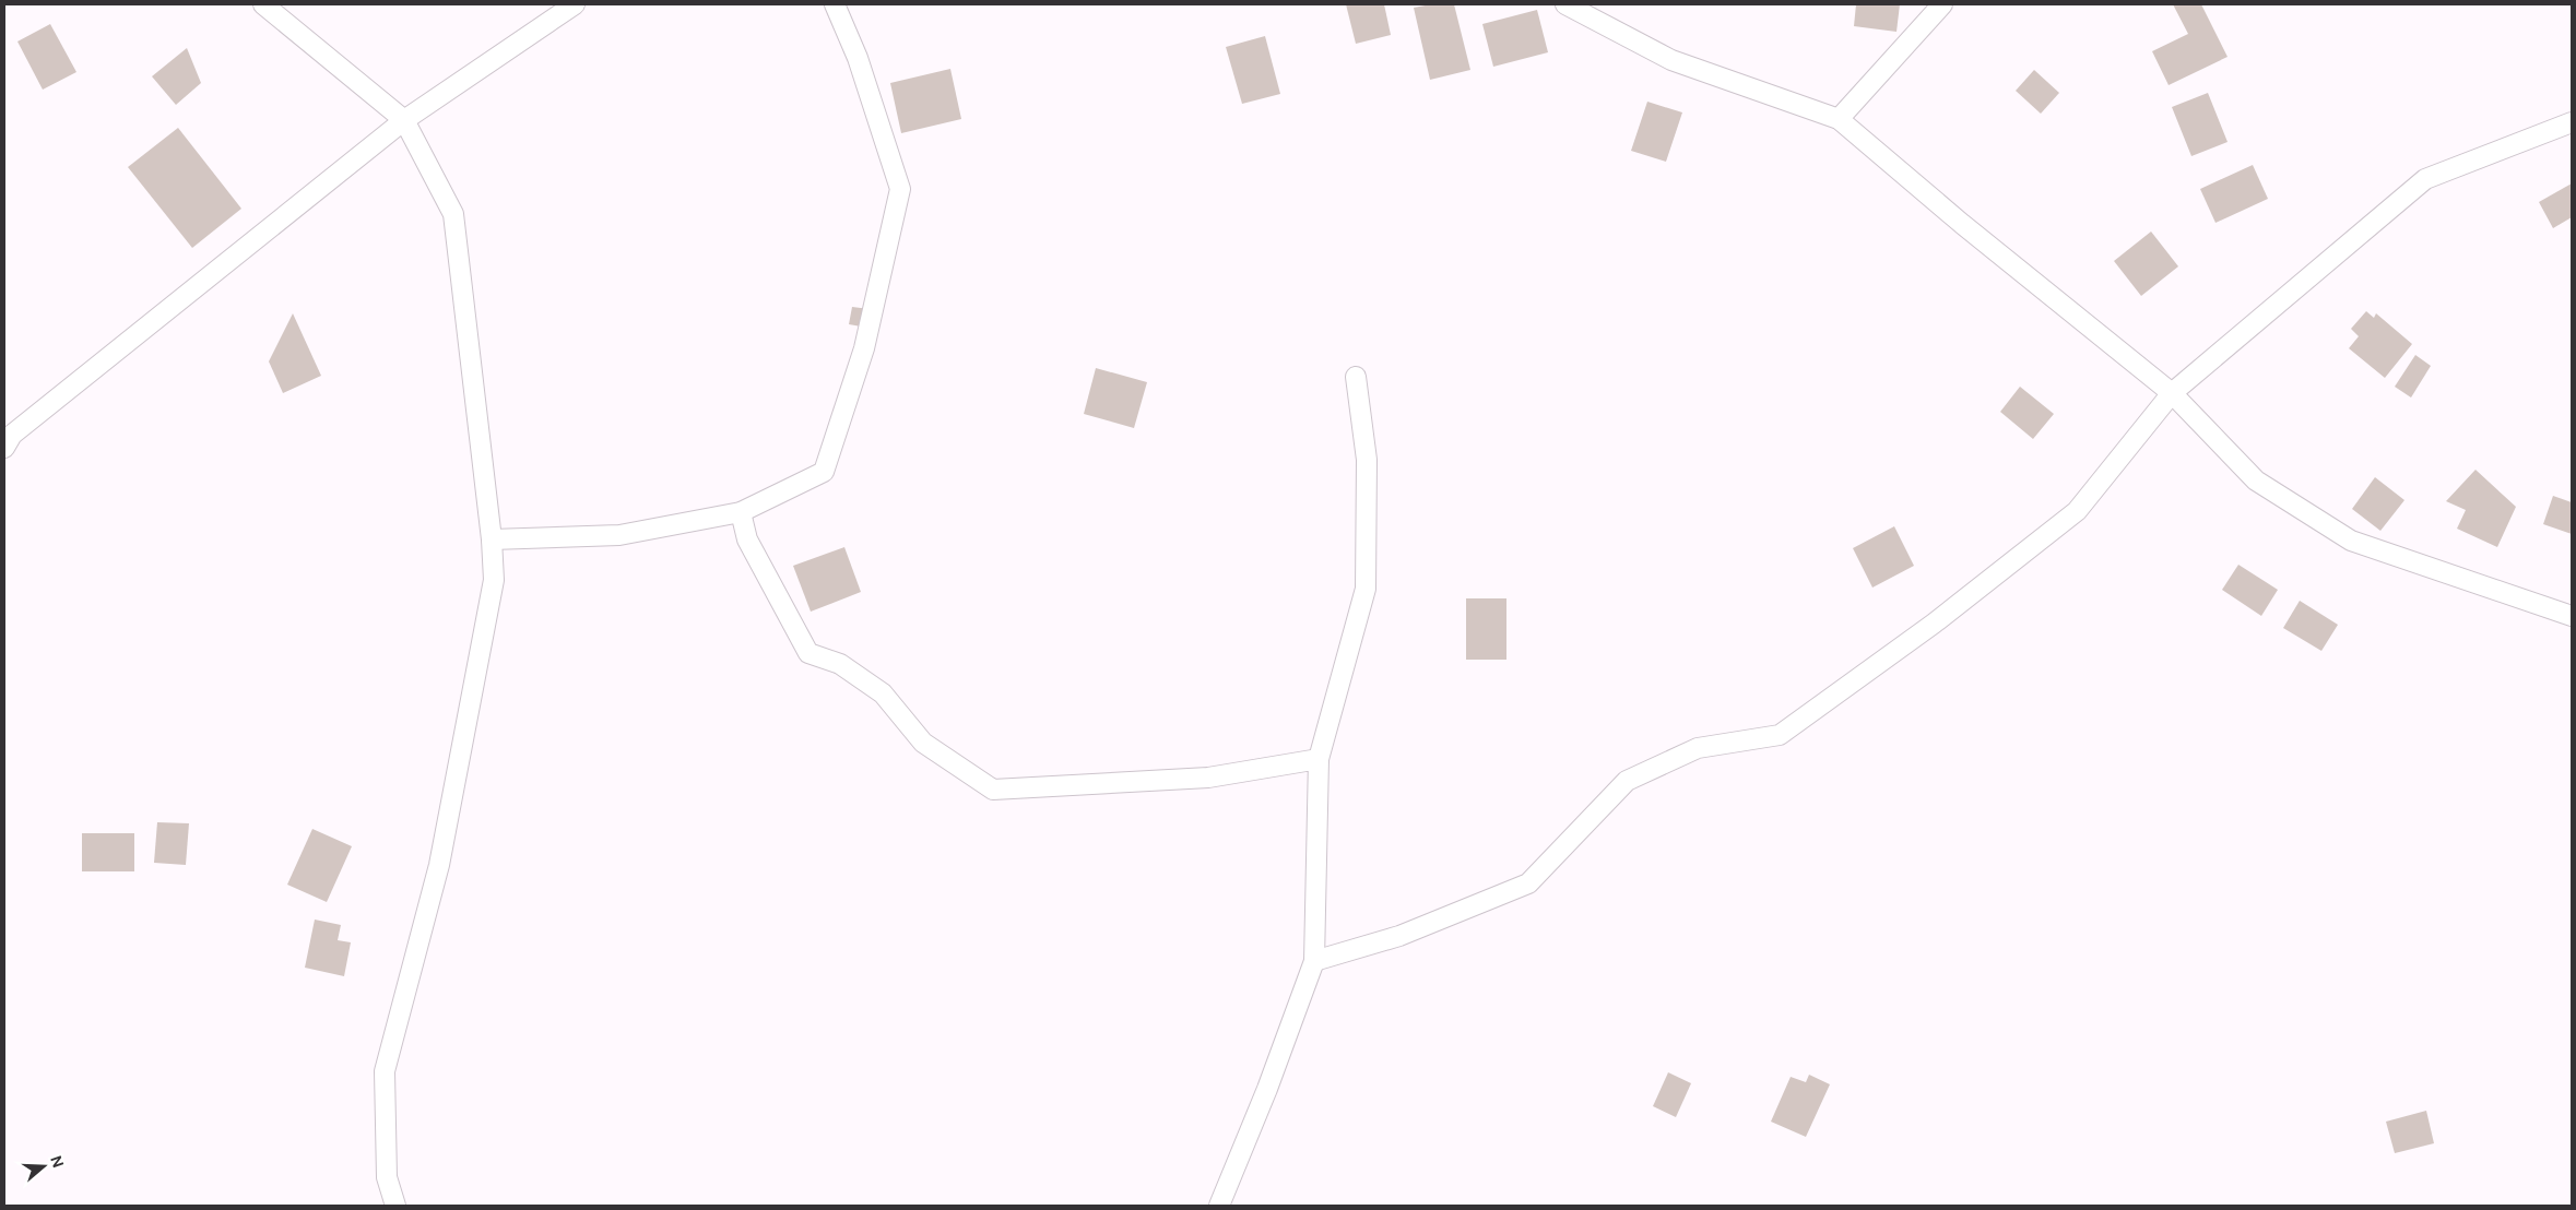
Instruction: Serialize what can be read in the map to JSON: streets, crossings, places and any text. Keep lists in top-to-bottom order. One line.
{"north":"right"}
